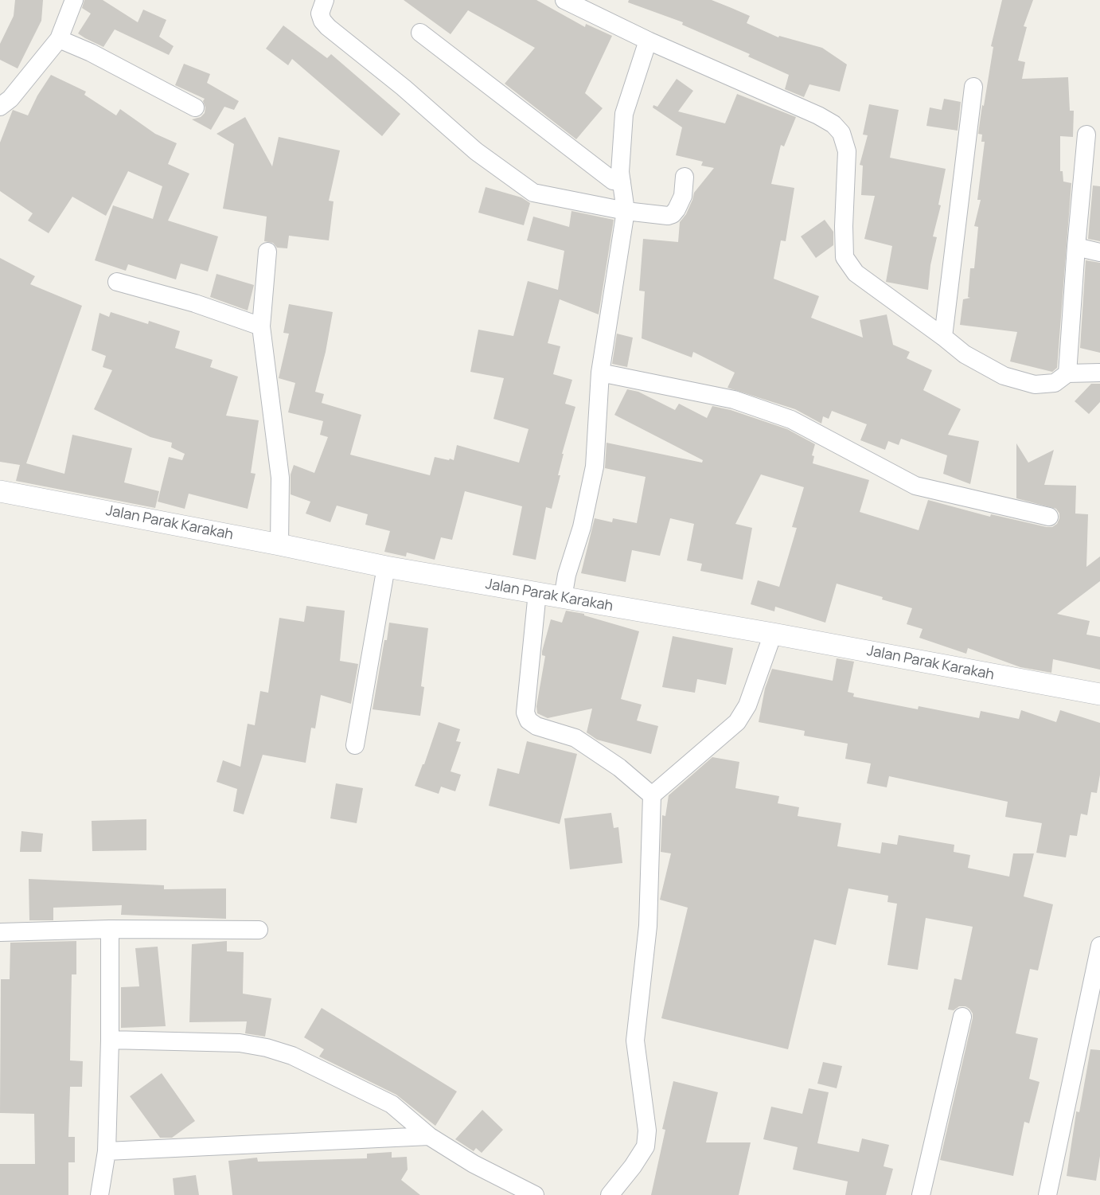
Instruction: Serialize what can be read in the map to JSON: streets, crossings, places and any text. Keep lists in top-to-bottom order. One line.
{"streets":{"street":["Jalan Parak Karakah"]}}
